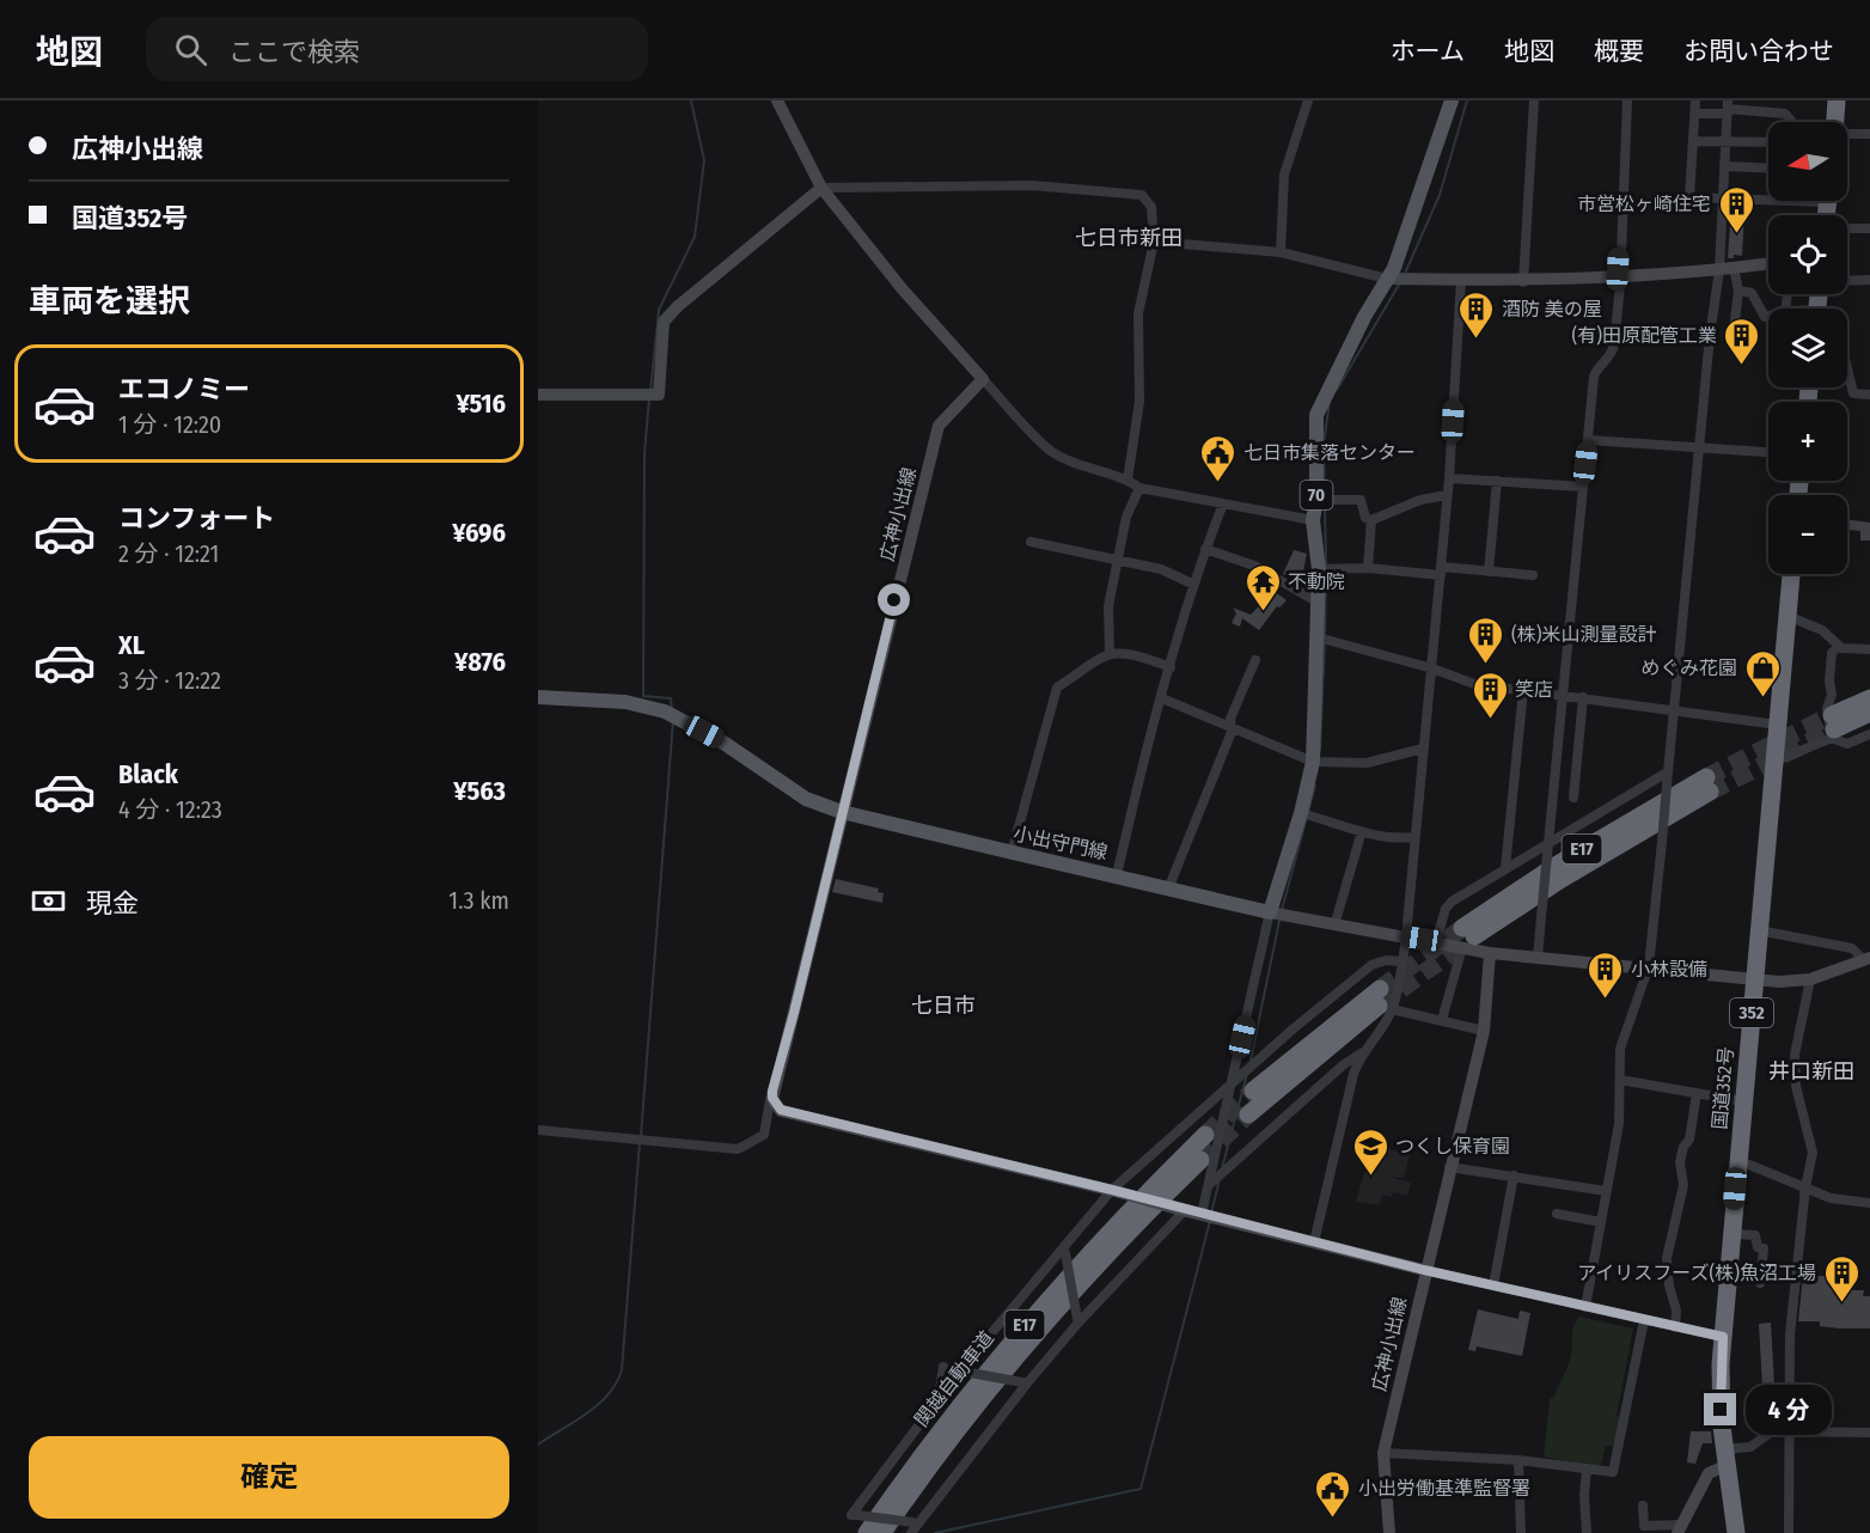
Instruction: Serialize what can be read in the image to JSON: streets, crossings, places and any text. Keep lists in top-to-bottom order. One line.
{"streets":{"highway":["E17","352","国道352号","関越自動車道"],"main road":["70","広神小出線","小出守門線"]},"crossings":[["70","小出守門線"],["広神小出線","小出守門線"]],"districts":["七日市新田","七日市","井口新田"],"places":{"building":["市営松ヶ崎住宅","酒防 美の屋","(有)田原配管工業","(株)米山測量設計","笑店","小林設備","アイリスフーズ(株)魚沼工場"],"public building":["七日市集落センター","小出労働基準監督署"],"temple":["不動院"],"shop":["めぐみ花園"],"school or university":["つくし保育園"]},"north":"left","page":{"header":"地図","search":"ここで検索","nav":["ホーム","地図","概要","お問い合わせ"],"banner":["広神小出線","国道352号"],"map_buttons":["+","−"],"heading":"車両を選択","list":[{"name":"エコノミー","note":"1 分 · 12:20","value":"¥516"},{"name":"コンフォート","note":"2 分 · 12:21","value":"¥696"},{"name":"XL","note":"3 分 · 12:22","value":"¥876"},{"name":"Black","note":"4 分 · 12:23","value":"¥563"}],"pay":["現金","1.3 km"],"bubble":"4 分","buttons":"確定"}}
